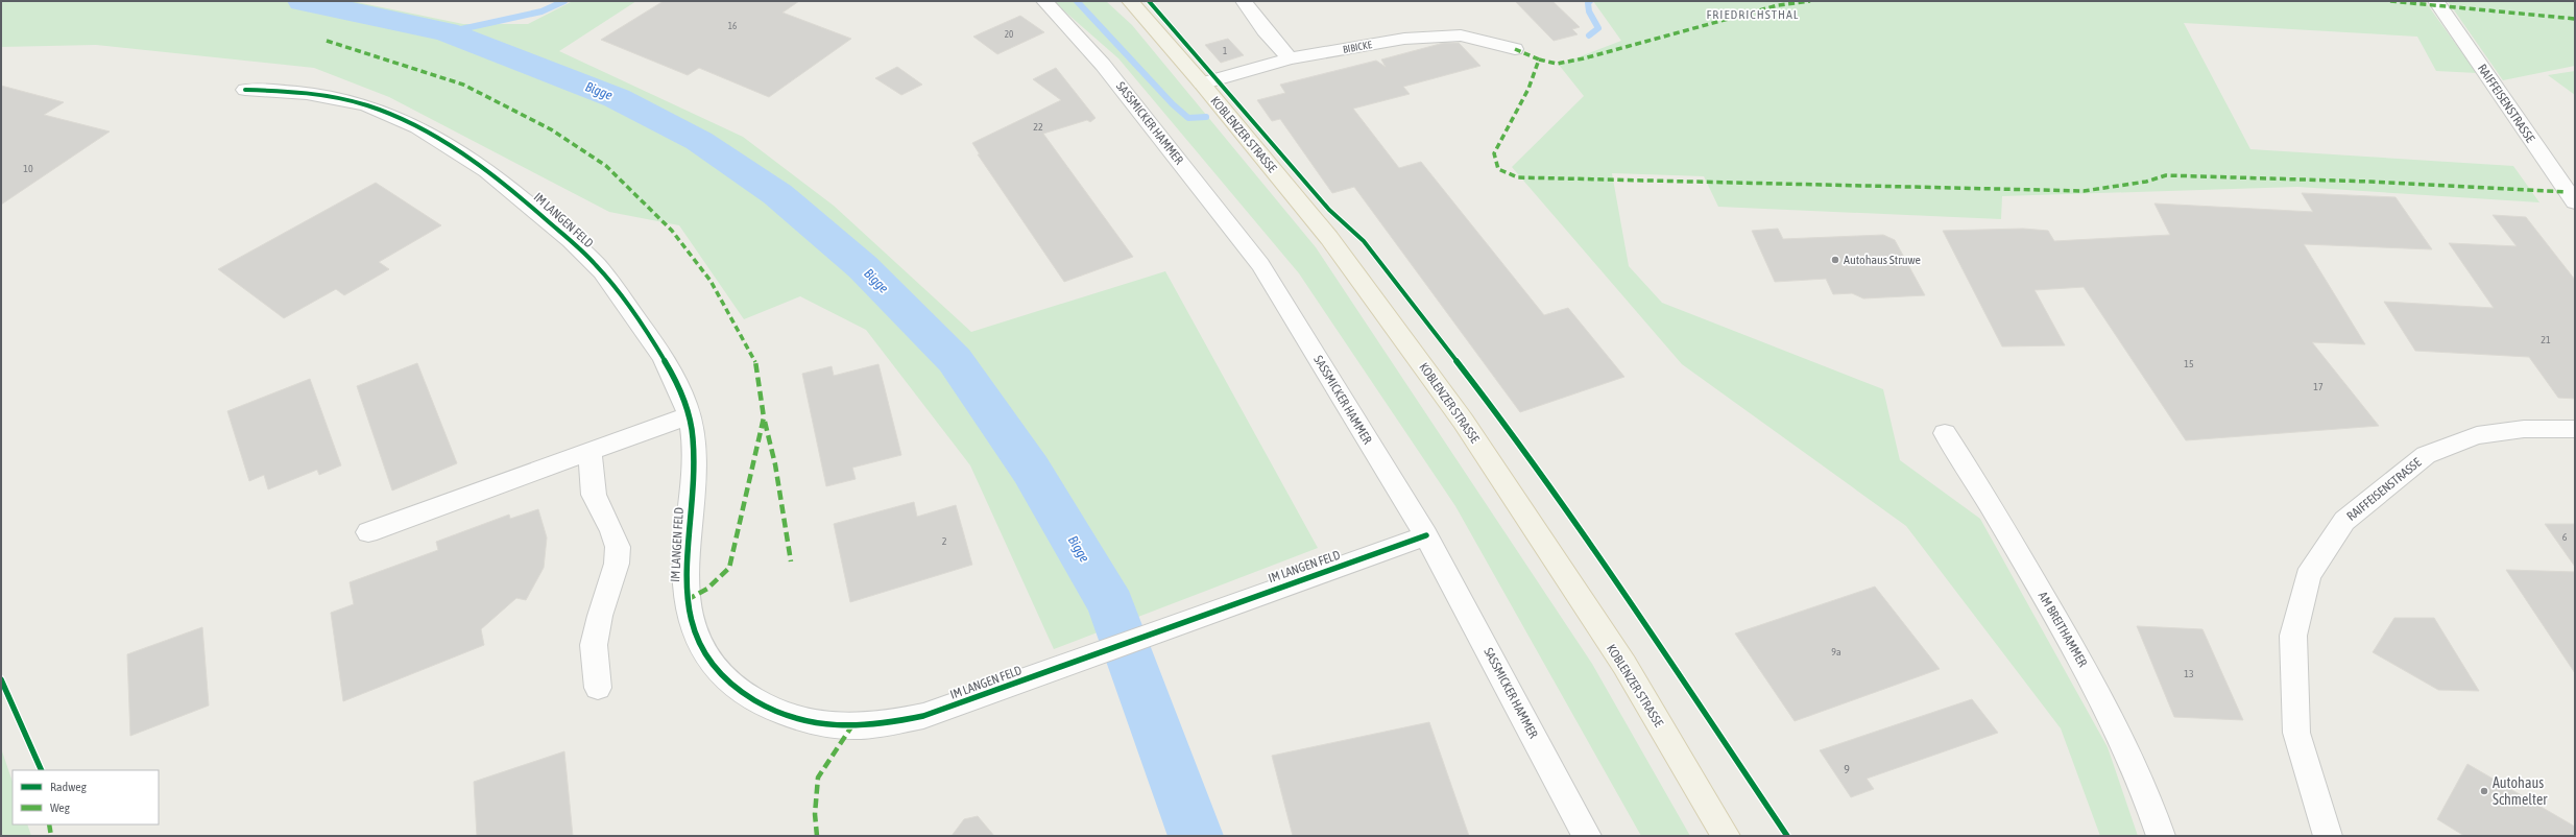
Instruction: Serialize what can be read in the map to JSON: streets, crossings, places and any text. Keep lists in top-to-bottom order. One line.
{"streets":{"main road":["KOBLENZER STRASSE"],"street":["BIBICKE","RAIFFEISENSTRASSE","SASSMICKER HAMMER","IM LANGEN FELD","AM BREITHAMMER"]},"crossings":[["BIBICKE","KOBLENZER STRASSE"],["SASSMICKER HAMMER","IM LANGEN FELD"]],"districts":["FRIEDRICHSTHAL"],"water":["Bigge"],"places":["Autohaus Struwe","Autohaus Schmelter"],"house_numbers":["16","20","1","22","10","21","15","17","6","2","9a","13","9"],"legend":["Radweg","Weg"]}
